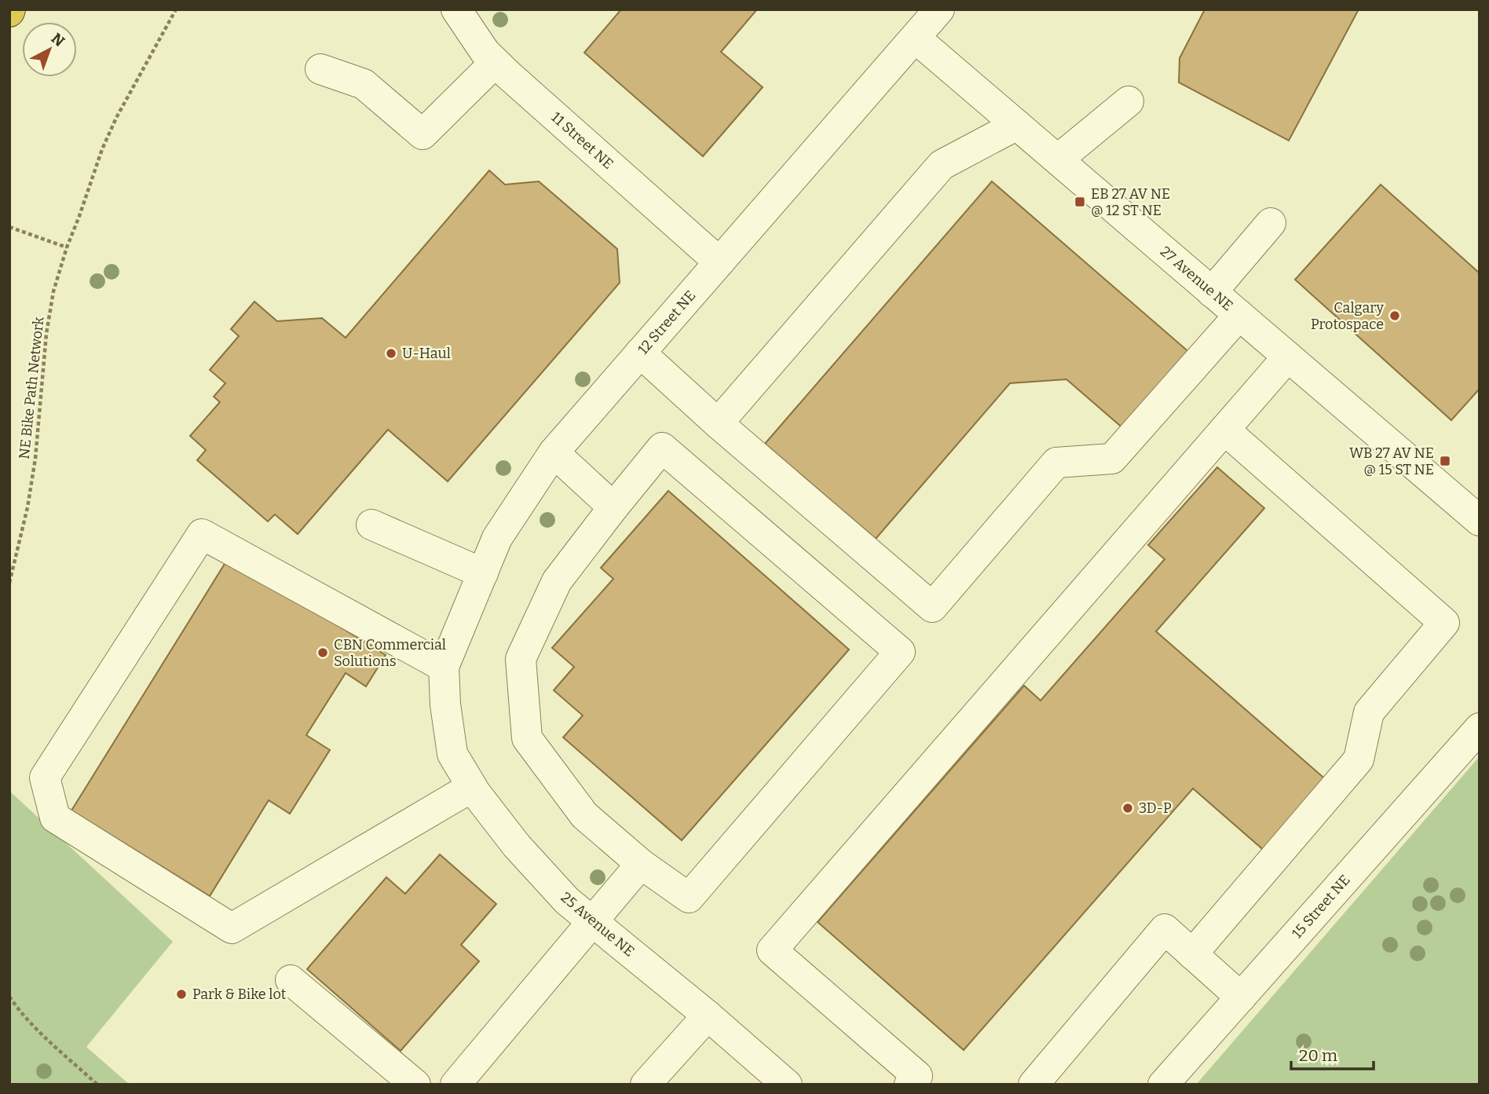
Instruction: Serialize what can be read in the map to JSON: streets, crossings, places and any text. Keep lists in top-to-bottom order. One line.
{"streets":{"street":["11 Street NE","27 Avenue NE","12 Street NE","15 Street NE","25 Avenue NE"],"path":["NE Bike Path Network"]},"crossings":[["11 Street NE","12 Street NE"],["27 Avenue NE","12 Street NE"],["12 Street NE","25 Avenue NE"]],"places":{"transit":["EB 27 AV NE @ 12 ST NE","WB 27 AV NE @ 15 ST NE"],"other":["Calgary Protospace","U-Haul","CBN Commercial Solutions","3D-P","Park & Bike lot"]},"scale_bar":"20 m","north":"top right"}
